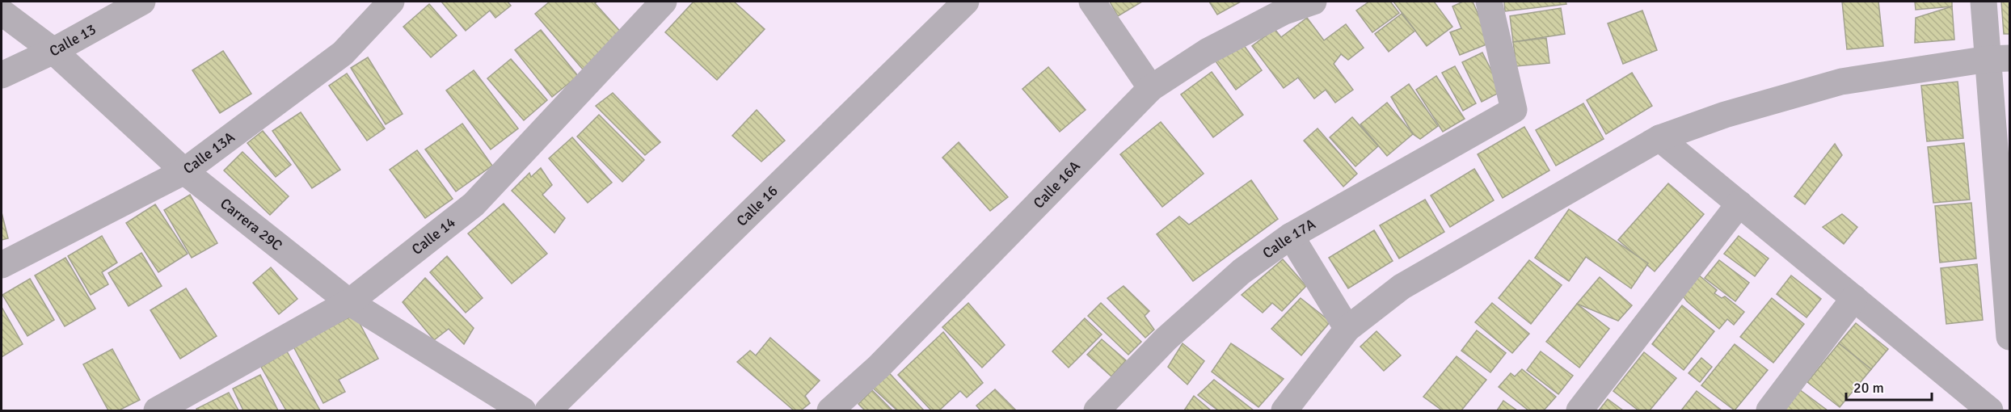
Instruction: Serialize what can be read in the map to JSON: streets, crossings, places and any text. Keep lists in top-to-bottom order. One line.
{"streets":{"street":["Calle 13","Calle 13A","Calle 16A","Calle 16","Carrera 29C","Calle 14","Calle 17A"]},"crossings":[["Calle 13","Carrera 29C"],["Calle 13A","Carrera 29C"],["Carrera 29C","Calle 14"]],"scale_bar":"20 m"}
